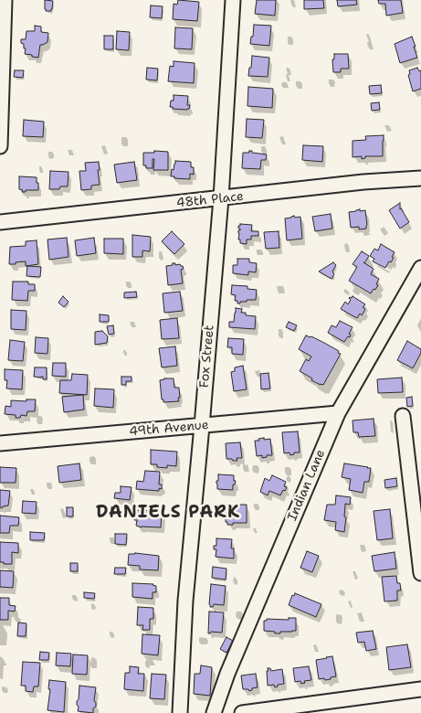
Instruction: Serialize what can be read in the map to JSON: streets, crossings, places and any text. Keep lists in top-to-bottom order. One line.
{"streets":{"street":["48th Place","Fox Street","49th Avenue","Indian Lane"]},"crossings":[["48th Place","Fox Street"],["Fox Street","49th Avenue"],["49th Avenue","Indian Lane"]],"districts":["DANIELS PARK"]}
